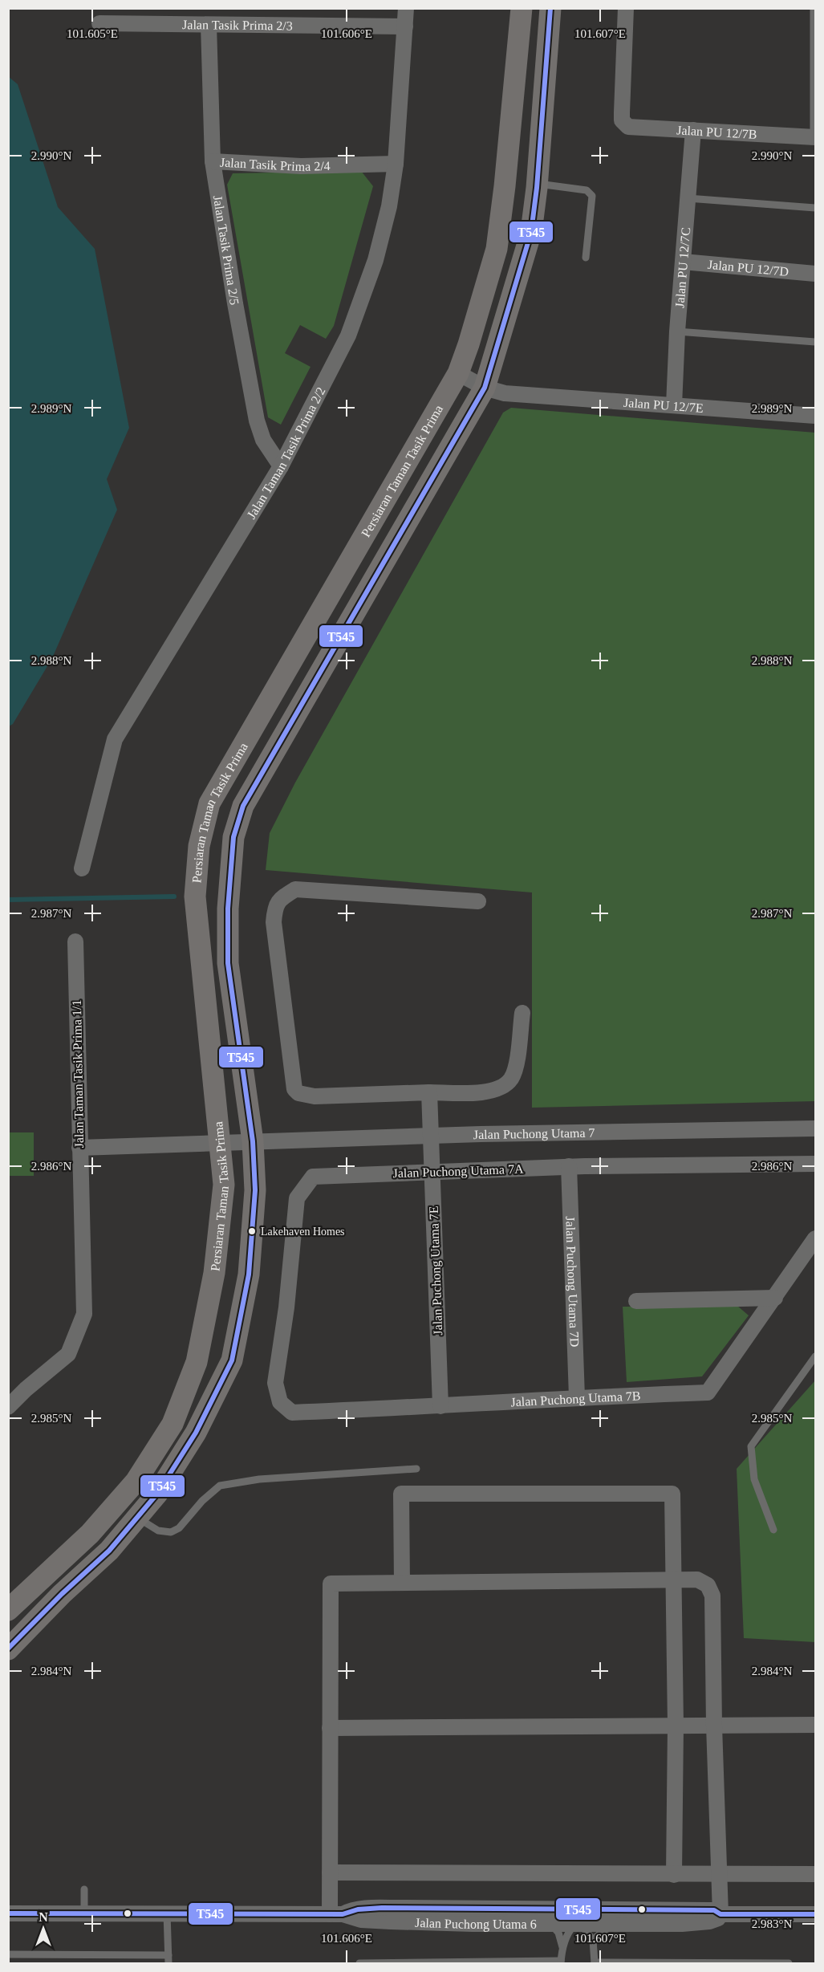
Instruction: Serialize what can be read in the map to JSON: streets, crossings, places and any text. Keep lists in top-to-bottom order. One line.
{"streets":{"main road":["Persiaran Taman Tasik Prima"],"street":["Jalan Tasik Prima 2/3","Jalan PU 12/7B","Jalan Tasik Prima 2/4","Jalan Tasik Prima 2/5","Jalan PU 12/7C","Jalan PU 12/7D","Jalan PU 12/7E","Jalan Taman Tasik Prima 2/2","Jalan Taman Tasik Prima 1/1","Jalan Puchong Utama 7","Jalan Puchong Utama 7A","Jalan Puchong Utama 7E","Jalan Puchong Utama 7D","Jalan Puchong Utama 7B","Jalan Puchong Utama 6"]},"crossings":[["Jalan Tasik Prima 2/3","Jalan Tasik Prima 2/5"],["Jalan Tasik Prima 2/3","Jalan Taman Tasik Prima 2/2"],["Jalan PU 12/7B","Jalan PU 12/7C"],["Jalan Tasik Prima 2/4","Jalan Tasik Prima 2/5"],["Jalan Tasik Prima 2/4","Jalan Taman Tasik Prima 2/2"],["Jalan Tasik Prima 2/5","Jalan Taman Tasik Prima 2/2"],["Jalan PU 12/7C","Jalan PU 12/7D"],["Jalan PU 12/7C","Jalan PU 12/7E"],["Jalan PU 12/7E","Persiaran Taman Tasik Prima"],["Persiaran Taman Tasik Prima","Jalan Puchong Utama 7"],["Jalan Taman Tasik Prima 1/1","Jalan Puchong Utama 7"],["Jalan Puchong Utama 7","Jalan Puchong Utama 7E"],["Jalan Puchong Utama 7A","Jalan Puchong Utama 7E"],["Jalan Puchong Utama 7A","Jalan Puchong Utama 7D"],["Jalan Puchong Utama 7A","Jalan Puchong Utama 7B"],["Jalan Puchong Utama 7E","Jalan Puchong Utama 7B"],["Jalan Puchong Utama 7D","Jalan Puchong Utama 7B"]],"places":["Lakehaven Homes"],"lines":["transit line T545"],"north":"top","coordinates":["101.605°E","101.606°E","101.607°E","2.990°N","2.989°N","2.988°N","2.987°N","2.986°N","2.985°N","2.984°N","2.983°N"]}
